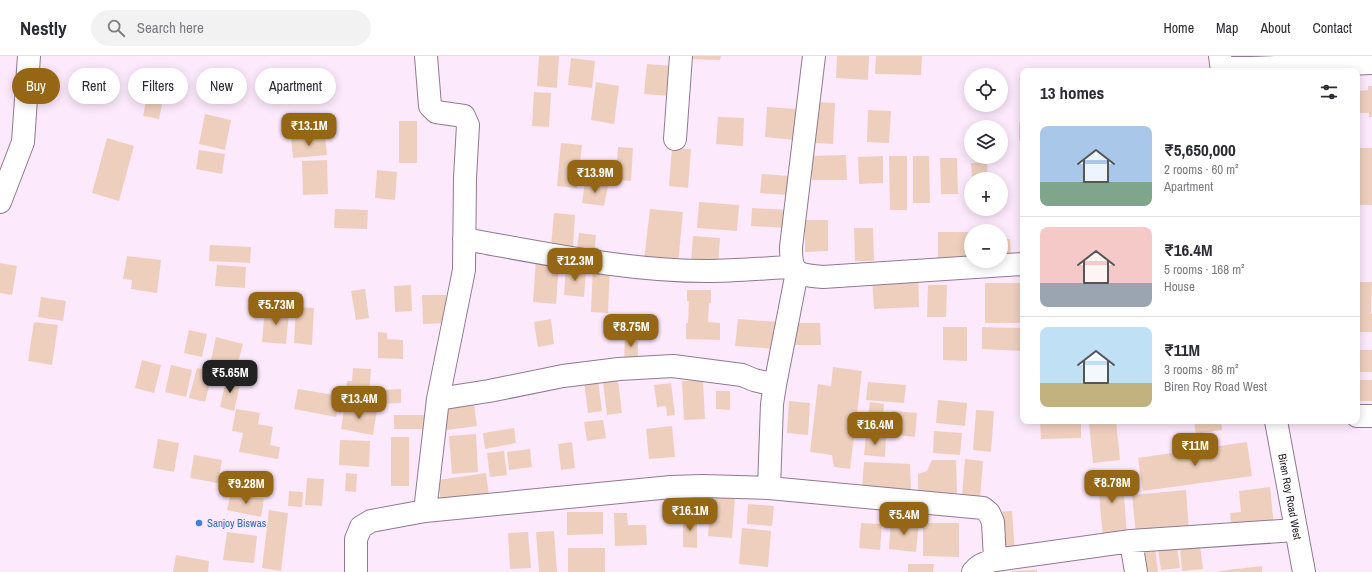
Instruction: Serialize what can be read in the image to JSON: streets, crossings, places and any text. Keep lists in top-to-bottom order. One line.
{"streets":{"street":["Biren Roy Road West"]},"places":["Sanjoy Biswas"],"page":{"header":"Nestly","search":"Search here","nav":["Home","Map","About","Contact"],"map_buttons":["+","−"],"chip":["Buy","Rent","Filters","New","Apartment"],"heading":"13 homes","price":["₹13.1M","₹13.9M","₹12.3M","₹5.73M","₹8.75M","₹5.65M","₹13.4M","₹16.4M","₹11M","₹8.78M","₹9.28M","₹16.1M","₹5.4M"],"list":[{"name":"₹5,650,000","note":"2 rooms · 60 m² · Apartment"},{"name":"₹16.4M","note":"5 rooms · 168 m² · House"},{"name":"₹11M","note":"3 rooms · 86 m² · Biren Roy Road West"}]}}
